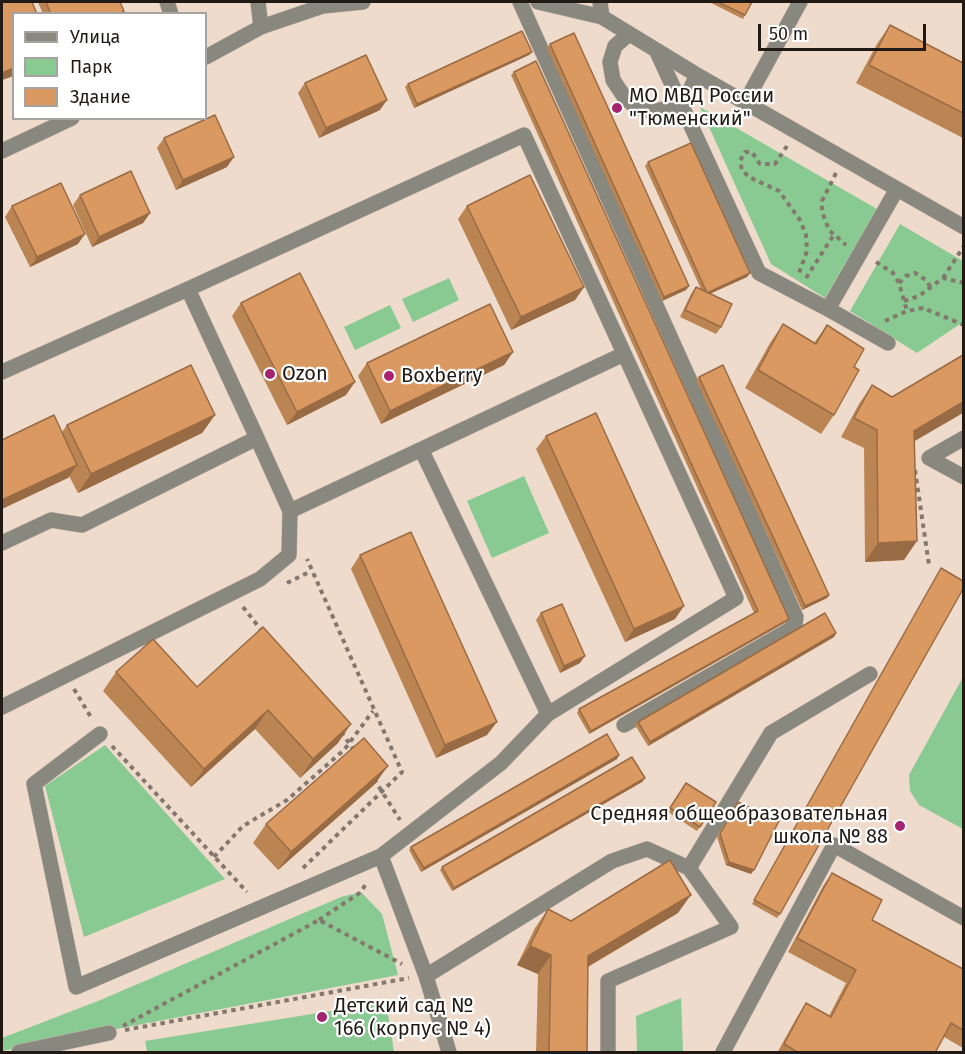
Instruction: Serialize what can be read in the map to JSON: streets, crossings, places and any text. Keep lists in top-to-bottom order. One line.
{"places":["МО МВД России \"Тюменский\"","Ozon","Boxberry","Средняя общеобразовательная школа № 88","Детский сад № 166 (корпус № 4)"],"legend":["Улица","Парк","Здание"],"scale_bar":"50 m"}
